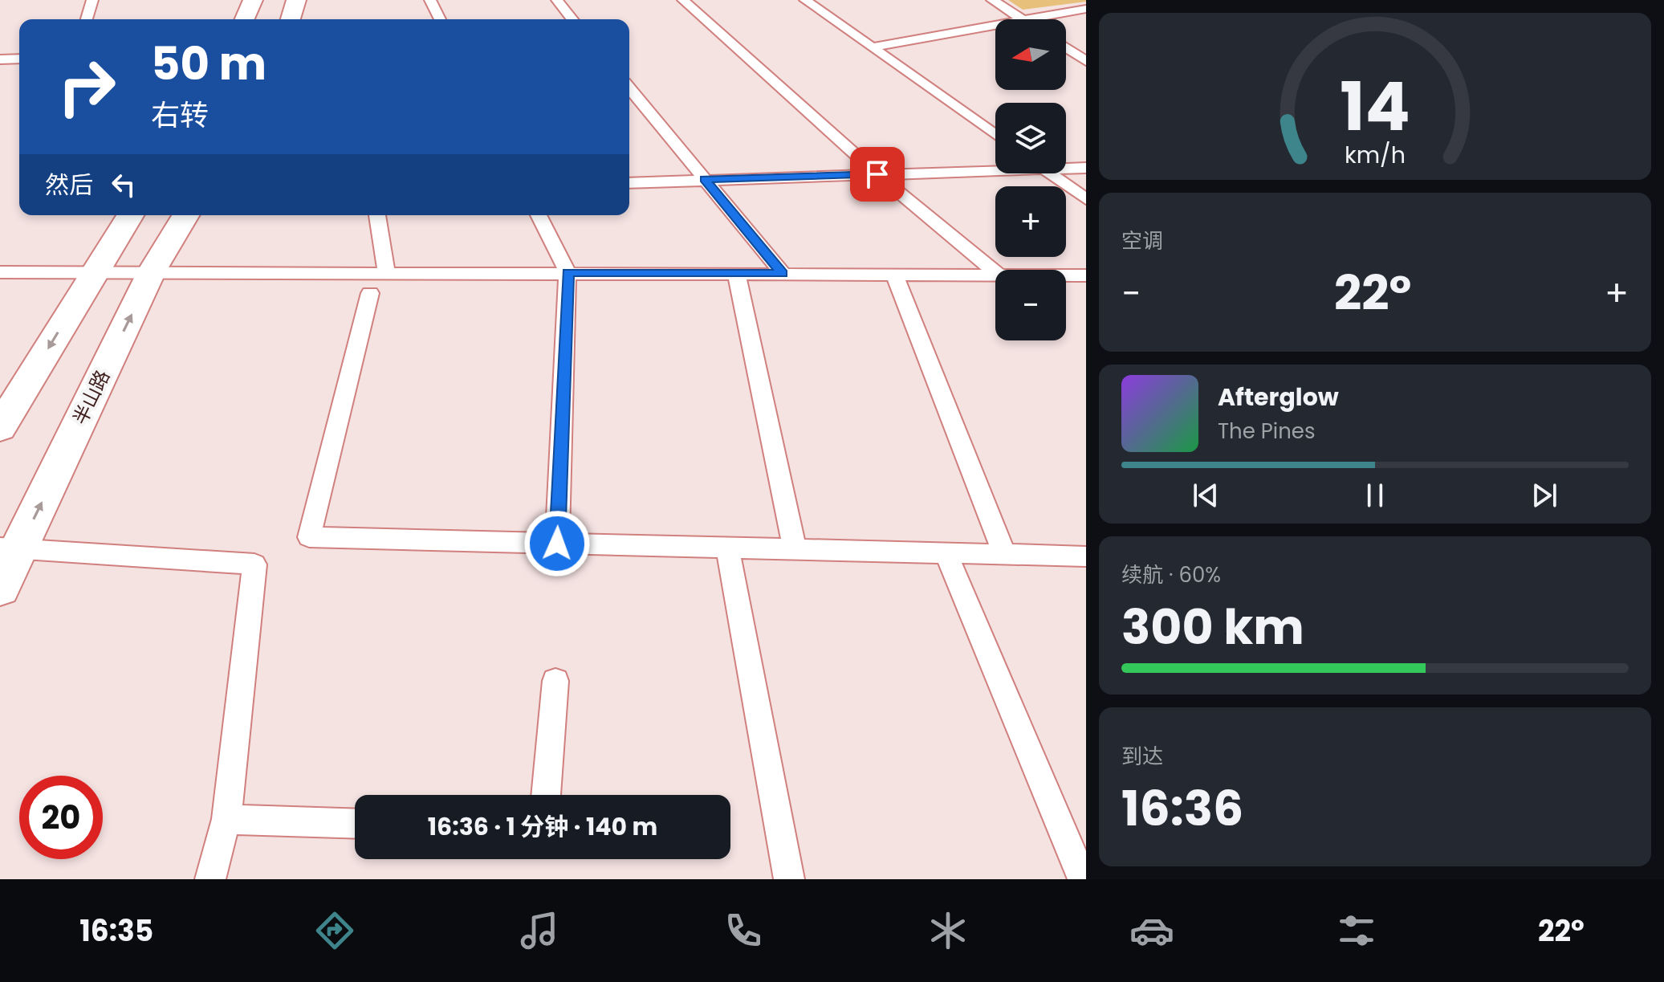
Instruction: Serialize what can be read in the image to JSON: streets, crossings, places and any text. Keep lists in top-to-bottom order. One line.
{"streets":{"main road":["半山路"]},"north":"left","page":{"map_buttons":["+","−"],"turn":["50 m","右转"],"then":"然后","tile":["空调",["续航 · 60%","300 km"],["到达","16:36"]],"heat":["−","22°","+"],"song":["Afterglow","The Pines"],"limit":"20","trip":"16:36 · 1 分钟 · 140 m","tabs":["16:35","22°"],"gauge":["14","km/h"]}}
